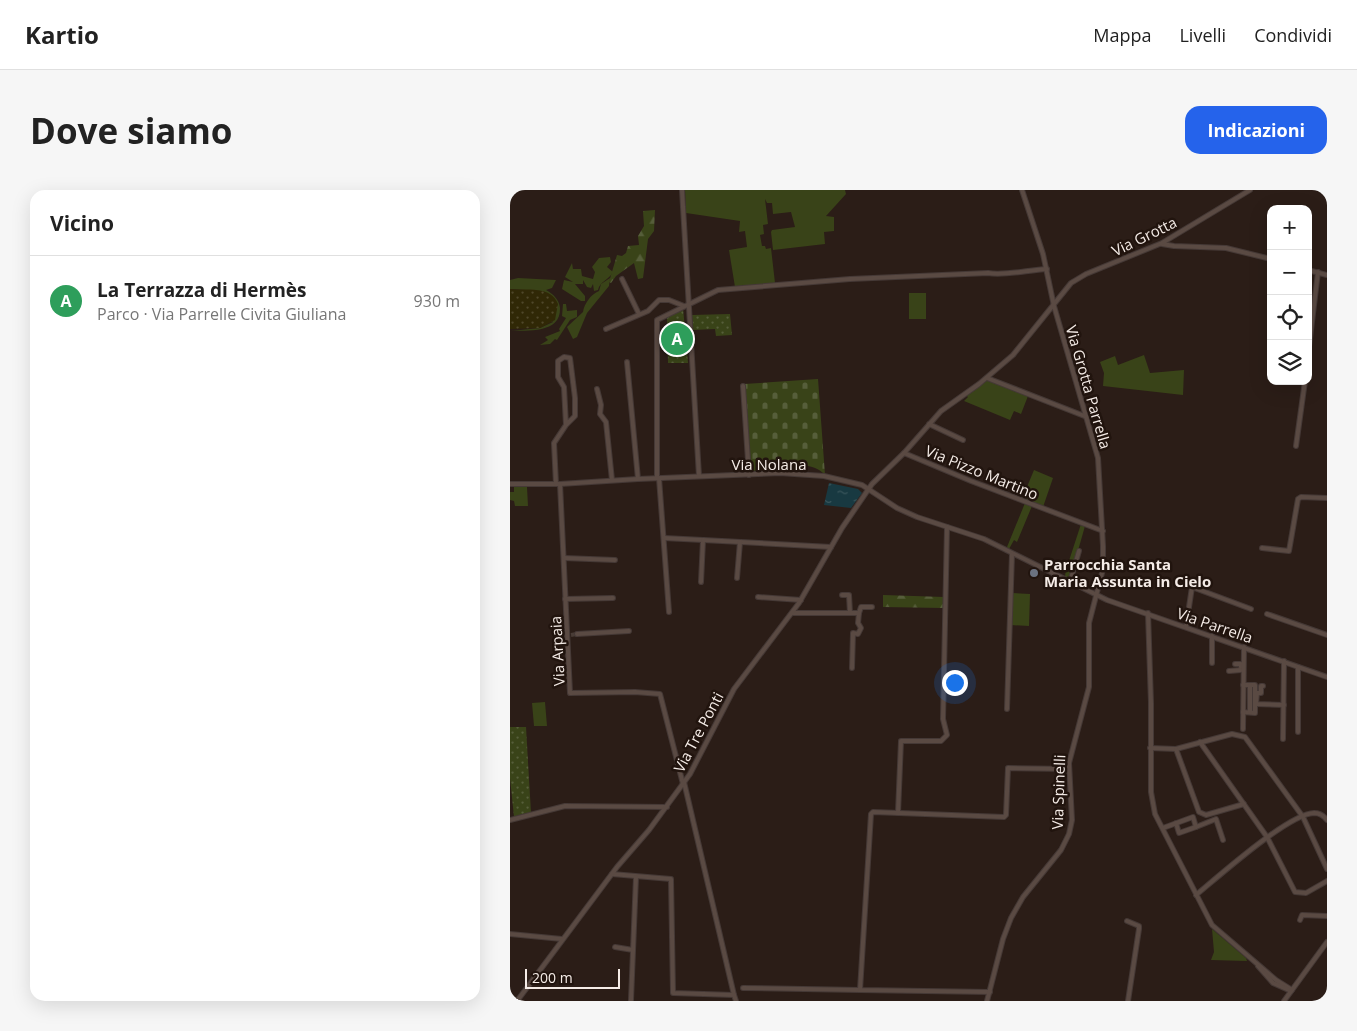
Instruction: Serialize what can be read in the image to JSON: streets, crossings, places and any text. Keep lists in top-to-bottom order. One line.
{"streets":{"street":["Via Grotta","Via Grotta Parrella","Via Nolana","Via Pizzo Martino","Via Parrella","Via Arpaia","Via Tre Ponti","Via Spinelli"]},"crossings":[["Via Grotta","Via Grotta Parrella"],["Via Grotta","Via Pizzo Martino"],["Via Grotta Parrella","Via Nolana"],["Via Grotta Parrella","Via Pizzo Martino"],["Via Grotta Parrella","Via Parrella"],["Via Grotta Parrella","Via Spinelli"],["Via Nolana","Via Pizzo Martino"],["Via Nolana","Via Parrella"],["Via Nolana","Via Arpaia"],["Via Nolana","Via Tre Ponti"],["Via Nolana","Via Spinelli"],["Via Pizzo Martino","Via Tre Ponti"],["Via Parrella","Via Spinelli"],["Via Arpaia","Via Tre Ponti"]],"places":["Parrocchia Santa Maria Assunta in Cielo"],"scale_bar":"200 m","page":{"header":"Kartio","nav":["Mappa","Livelli","Condividi"],"buttons":"Indicazioni","title":"Dove siamo","heading":"Vicino","map_buttons":["+","−"],"list":[{"mark":"A","name":"La Terrazza di Hermès","note":"Parco · Via Parrelle Civita Giuliana","value":"930 m"}],"pins":"A","scale":"200 m"}}
